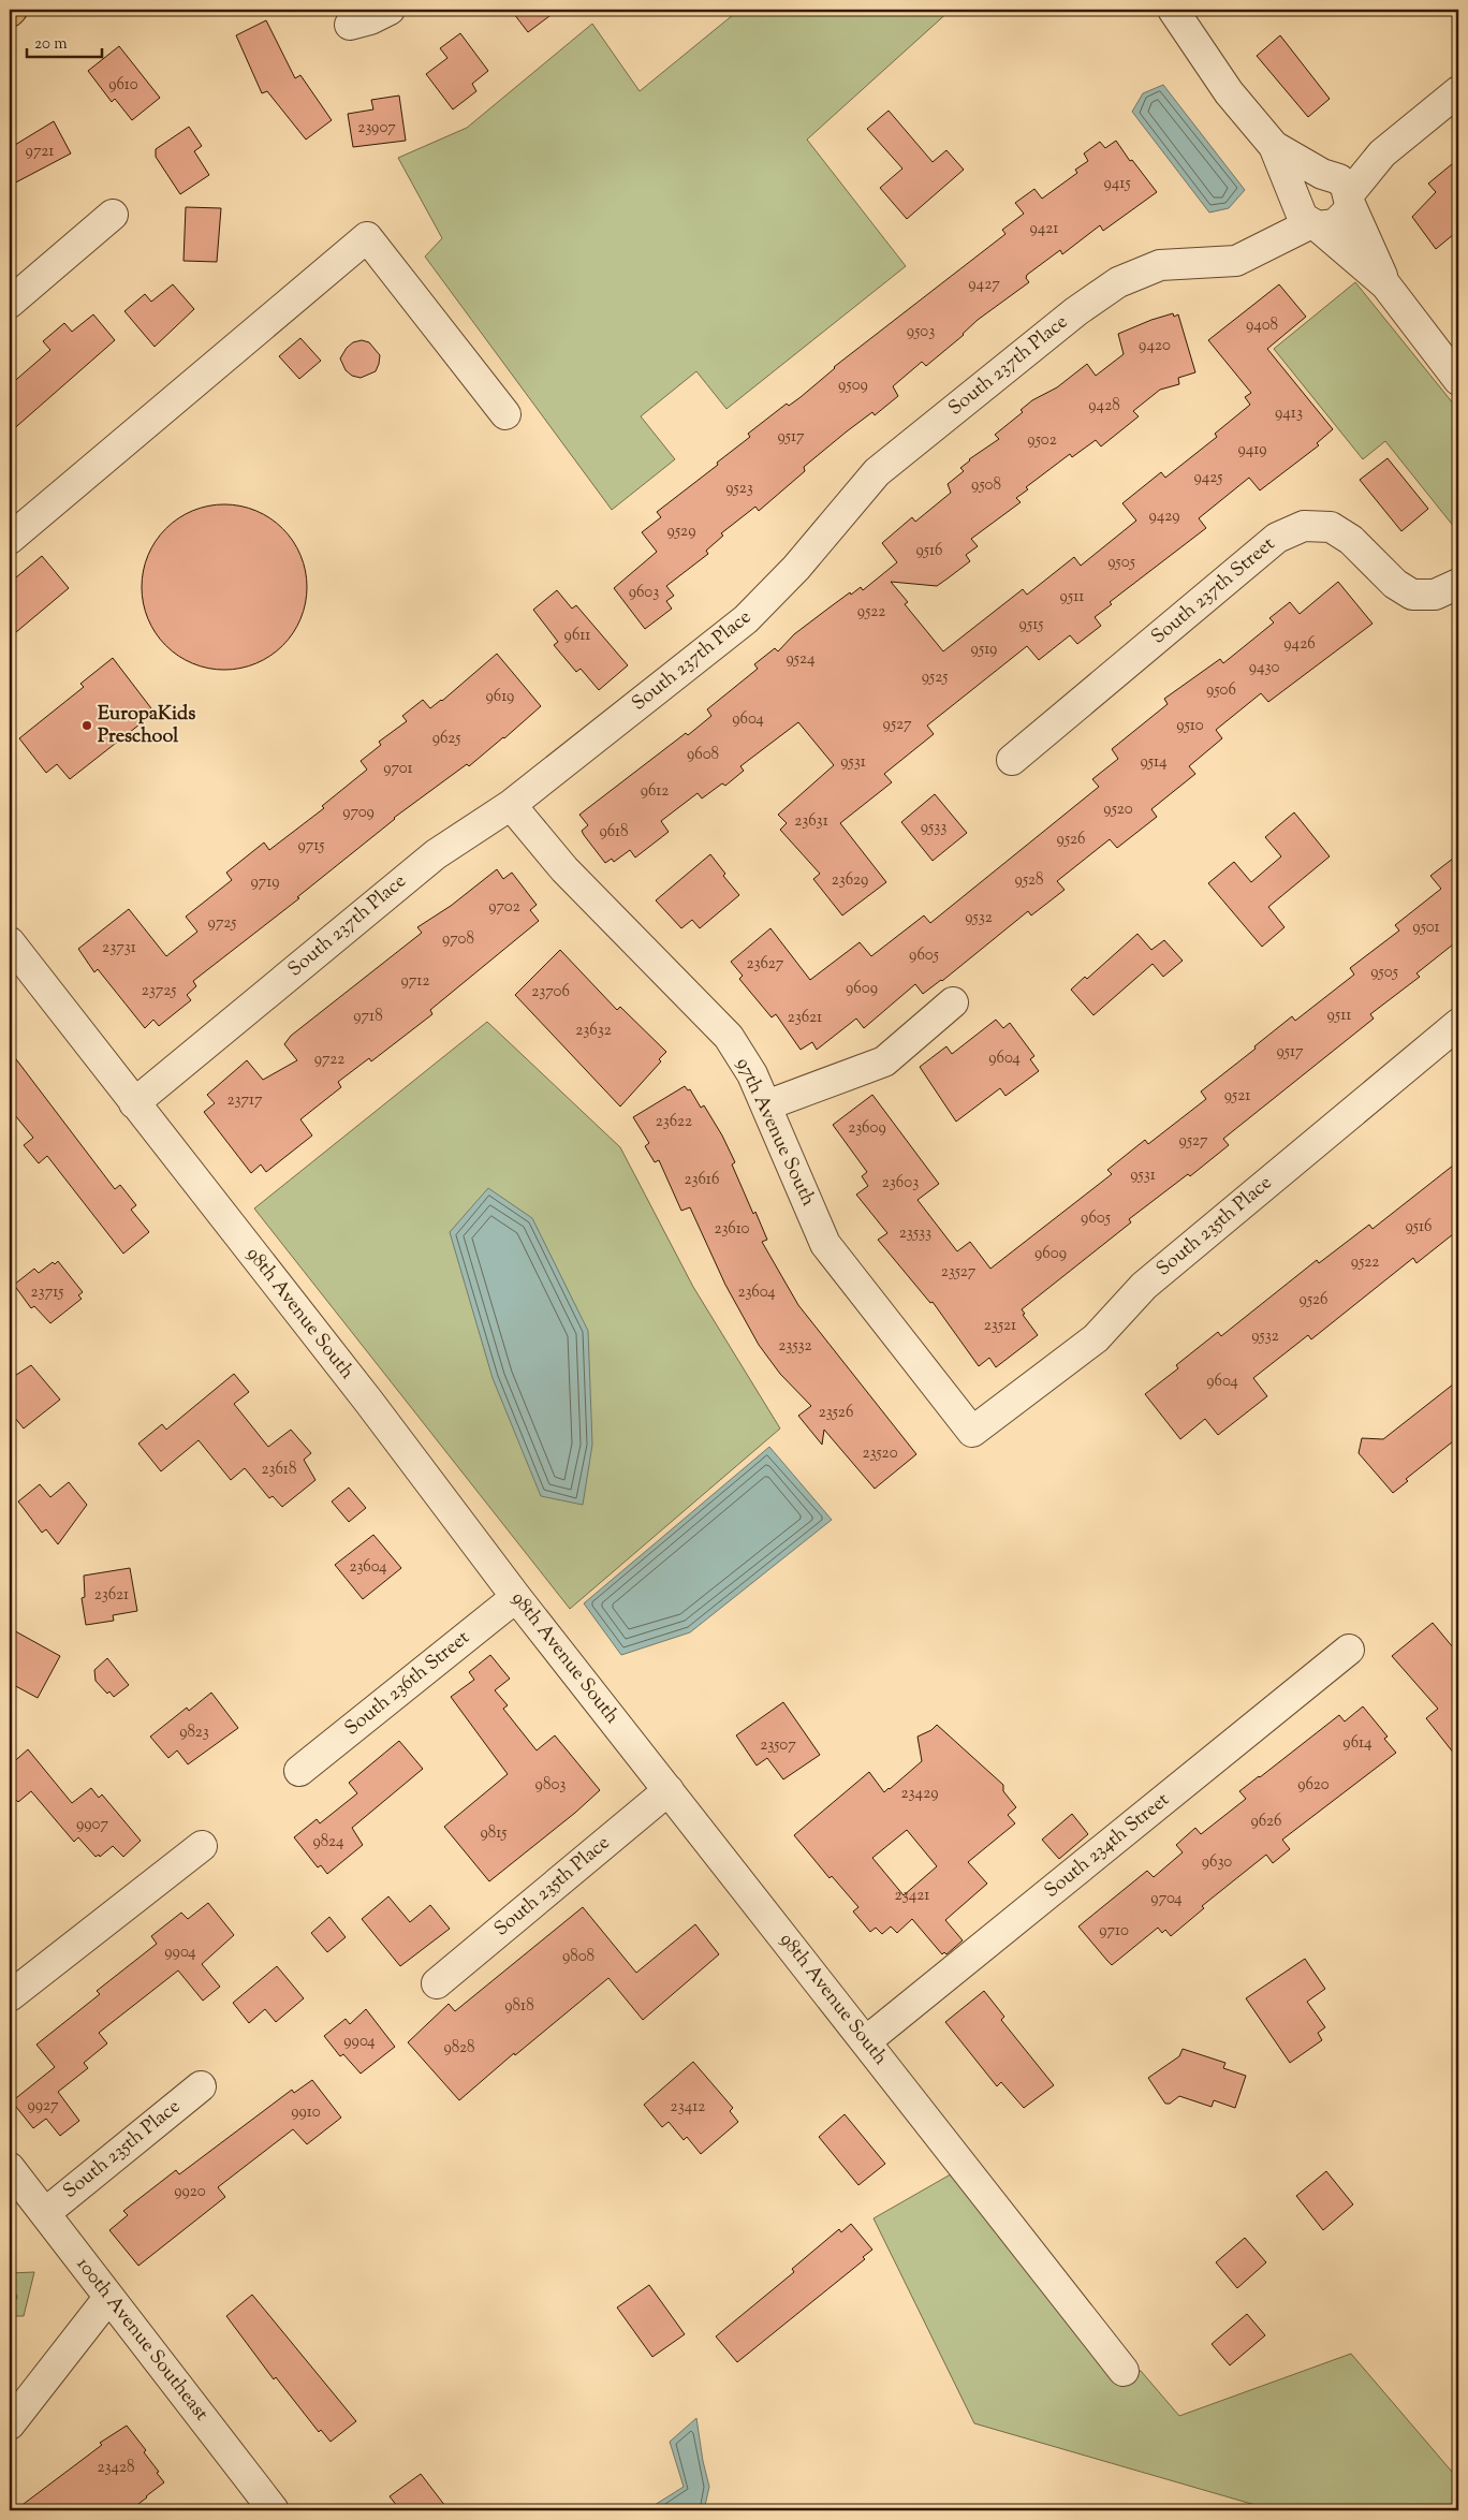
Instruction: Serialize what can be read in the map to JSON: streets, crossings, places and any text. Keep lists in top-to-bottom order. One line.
{"streets":{"street":["South 237th Place","South 237th Street","97th Avenue South","South 235th Place","98th Avenue South","South 236th Street","South 234th Street","100th Avenue Southeast"]},"crossings":[["South 237th Place","97th Avenue South"],["South 237th Place","98th Avenue South"],["97th Avenue South","South 235th Place"],["South 235th Place","98th Avenue South"],["South 235th Place","100th Avenue Southeast"],["98th Avenue South","South 236th Street"],["98th Avenue South","South 234th Street"]],"places":["EuropaKids Preschool"],"house_numbers":["9610","23907","9721","9415","9421","9427","9408","9503","9420","9509","9428","9413","9517","9502","9419","9425","9508","9523","9429","9529","9516","9505","9603","9511","9522","9515","9611","9426","9519","9524","9430","9525","9506","9619","9604","9527","9510","9625","9608","9531","9514","9701","9612","9520","9709","23631","9533","9618","9526","9715","23629","9528","9719","9702","9532","9725","9501","9708","23731","9605","23627","9505","9712","9609","23725","23706","9511","9718","23621","23632","9517","9604","9722","9521","23717","23622","23609","9527","9531","23616","23603","9605","9516","23610","23533","9609","9522","23527","23715","23604","9526","23521","9532","23532","9604","23526","23520","23618","23604","23621","9823","9614","23507","9803","9620","23429","9626","9907","9815","9824","9630","23421","9704","9710","9904","9808","9818","9904","9828","9927","23412","9910","9920","23428"],"scale_bar":"20 m"}
